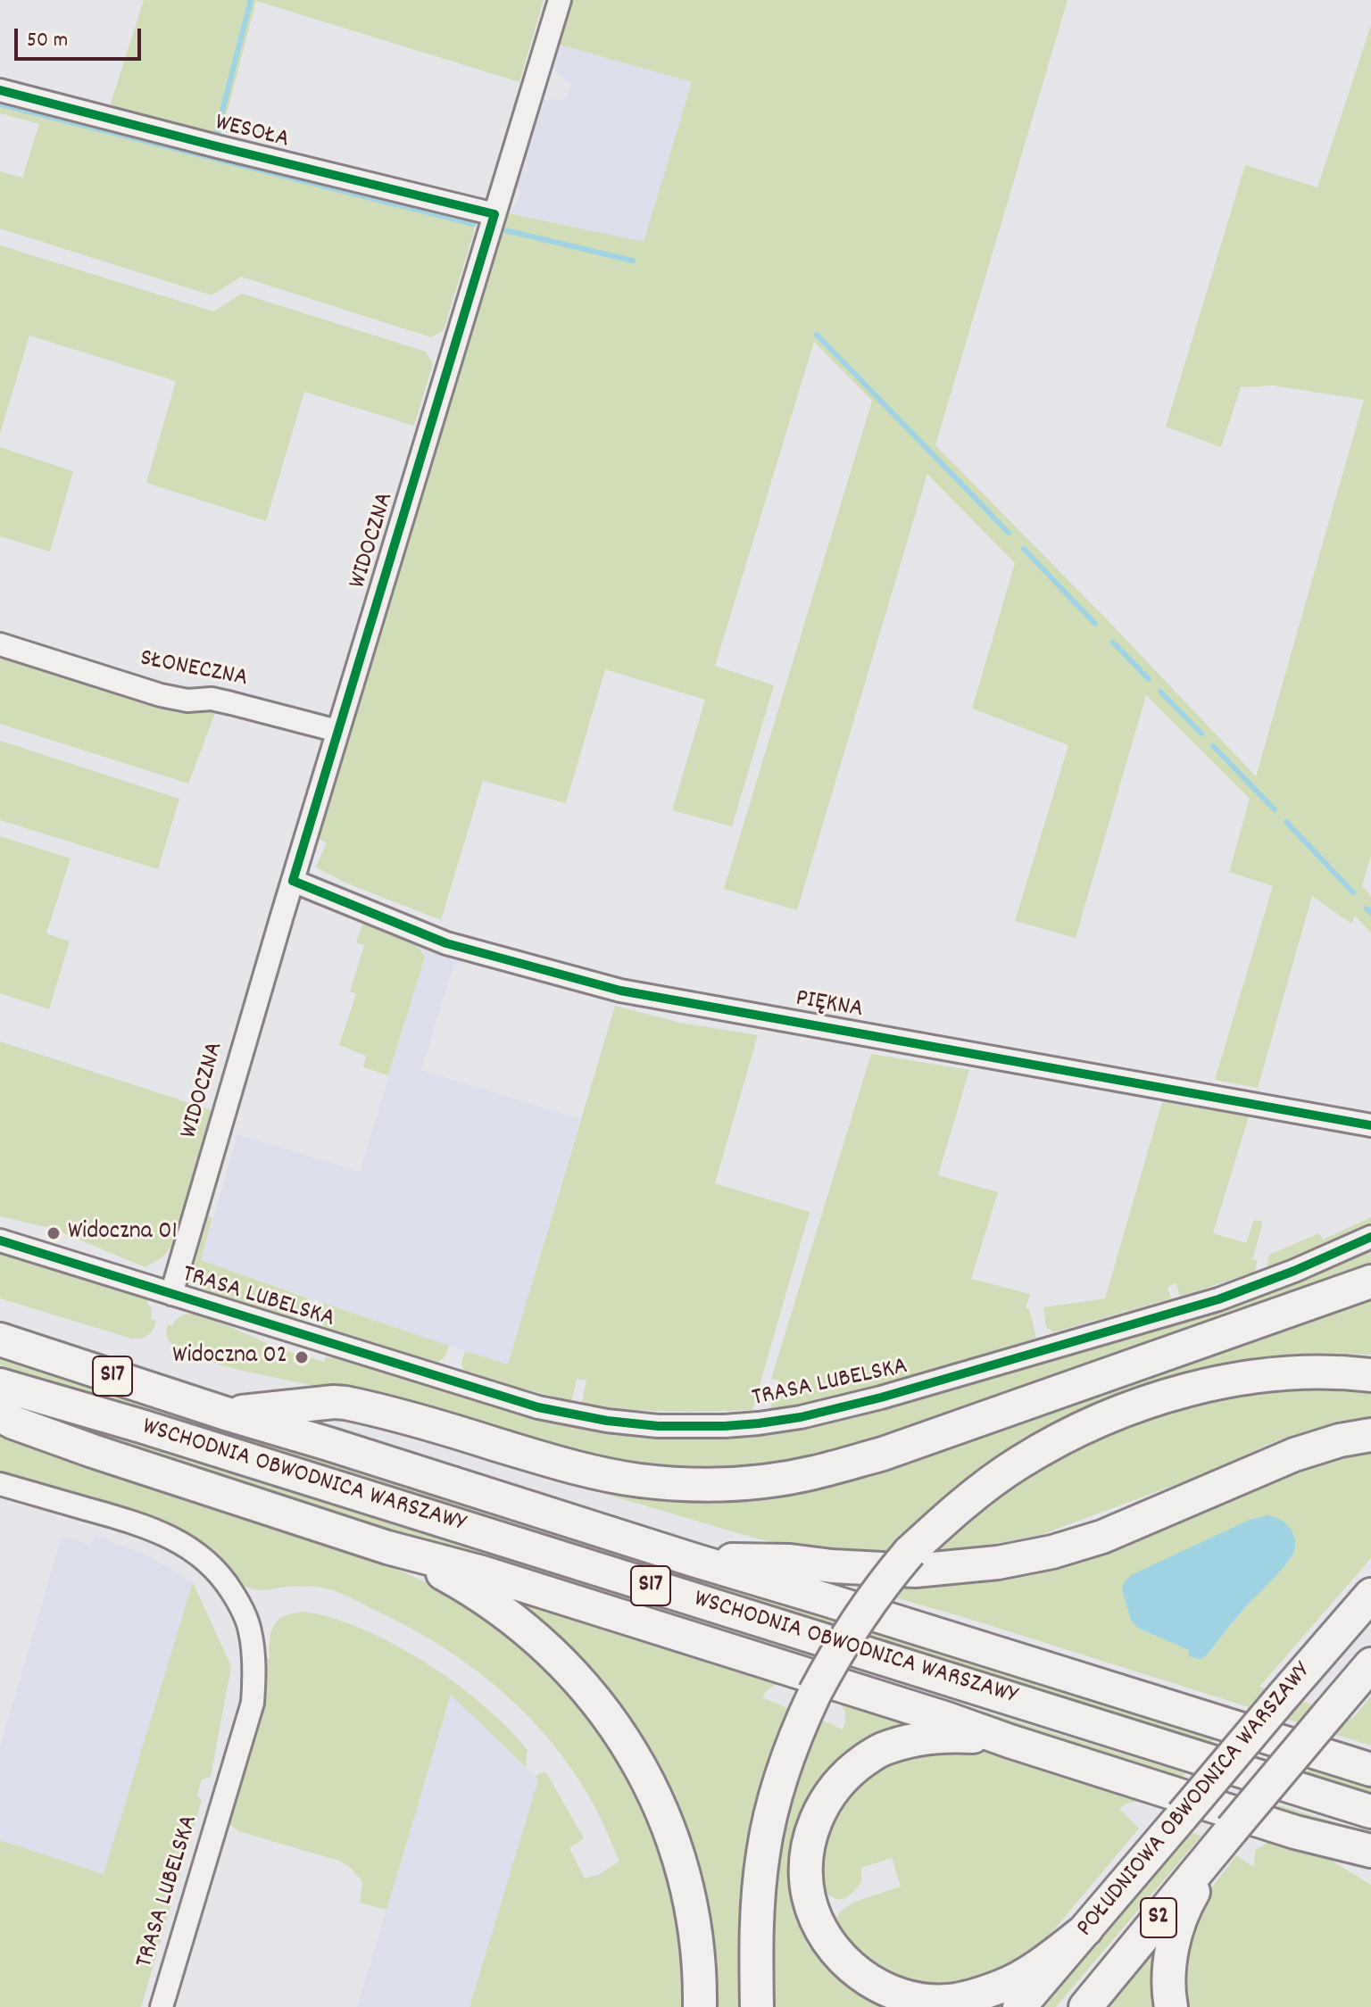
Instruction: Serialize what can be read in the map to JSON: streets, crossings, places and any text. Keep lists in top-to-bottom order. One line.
{"streets":{"highway":["S17","WSCHODNIA OBWODNICA WARSZAWY","POŁUDNIOWA OBWODNICA WARSZAWY","S2"],"street":["WESOŁA","WIDOCZNA","SŁONECZNA","PIĘKNA","TRASA LUBELSKA"]},"crossings":[["WESOŁA","WIDOCZNA"],["WIDOCZNA","SŁONECZNA"],["WIDOCZNA","PIĘKNA"],["WIDOCZNA","TRASA LUBELSKA"],["S17","WSCHODNIA OBWODNICA WARSZAWY"]],"places":["Widoczna 01","Widoczna 02"],"scale_bar":"50 m"}
